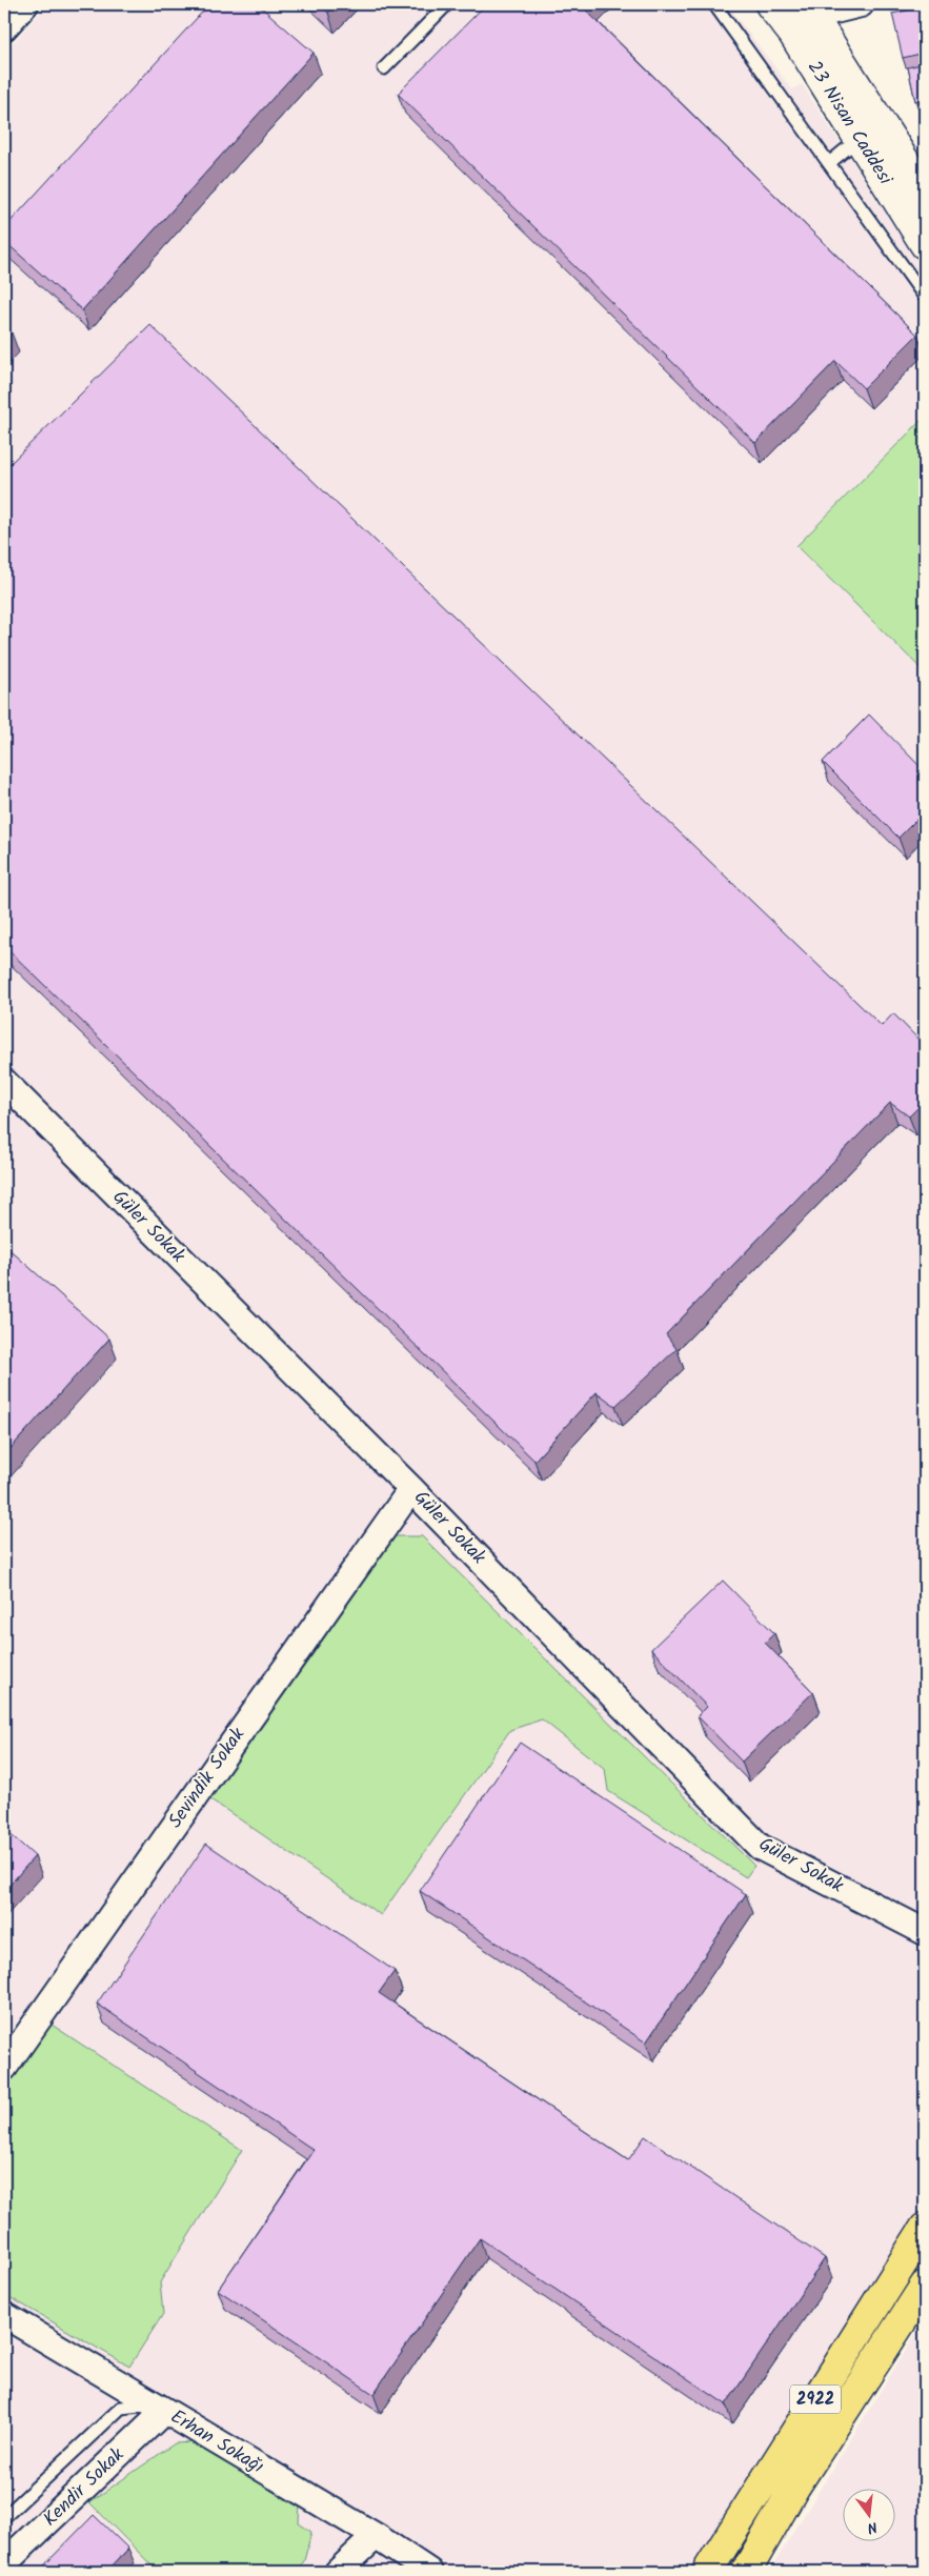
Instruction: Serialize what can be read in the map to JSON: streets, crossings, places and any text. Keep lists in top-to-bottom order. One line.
{"streets":{"main road":["2922"],"street":["23 Nisan Caddesi","Güler Sokak","Sevindik Sokak","Erhan Sokağı","Kendir Sokak"]},"crossings":[["Güler Sokak","Sevindik Sokak"],["Erhan Sokağı","Kendir Sokak"]],"north":"bottom"}
